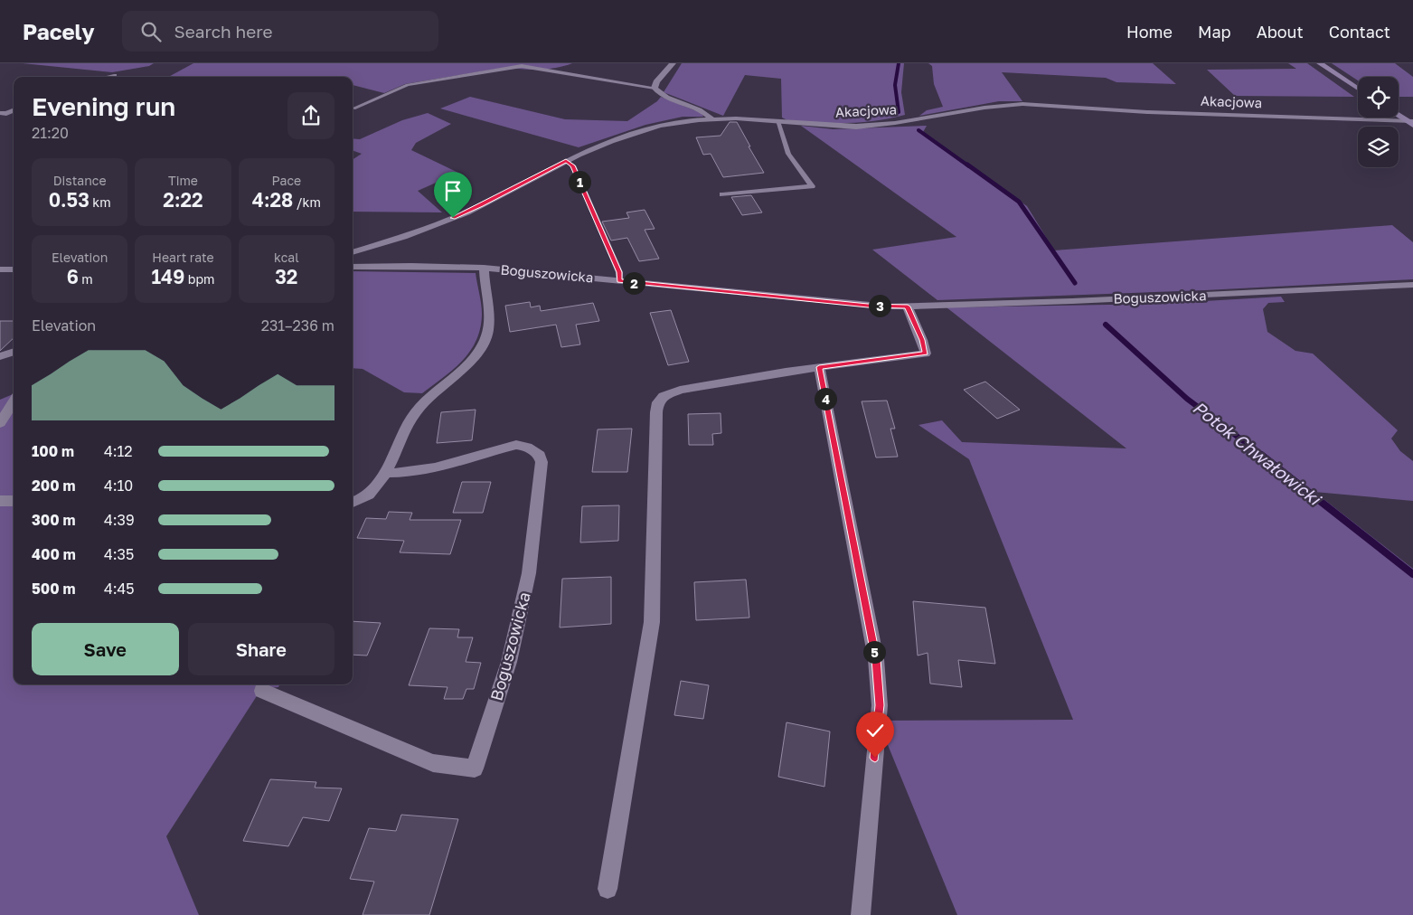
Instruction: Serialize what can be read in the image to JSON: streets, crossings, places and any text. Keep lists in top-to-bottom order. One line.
{"streets":{"street":["Akacjowa","Boguszowicka"]},"water":["Potok Chwałowicki"],"page":{"header":"Pacely","search":"Search here","nav":["Home","Map","About","Contact"],"heading":["Evening run","21:20"],"stats":[["Distance","0.53 km"],["Time","2:22"],["Pace","4:28 /km"],["Elevation","6 m"],["Heart rate","149 bpm"],["kcal","32"]],"pins":["1","2","3","4","5"],"chart":["Elevation","231–236 m"],"list":[{"name":"100 m","note":"4:12"},{"name":"200 m","note":"4:10"},{"name":"300 m","note":"4:39"},{"name":"400 m","note":"4:35"},{"name":"500 m","note":"4:45"}],"buttons":["Save","Share"]}}
